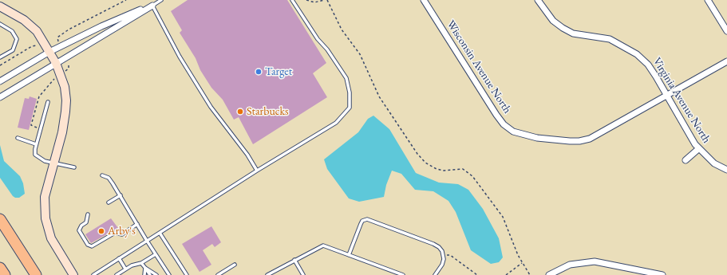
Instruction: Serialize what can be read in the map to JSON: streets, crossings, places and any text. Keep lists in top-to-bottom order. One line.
{"streets":{"street":["Wisconsin Avenue North","Virginia Avenue North"]},"crossings":[["Wisconsin Avenue North","Virginia Avenue North"]],"places":["Target","Starbucks","Arby's"]}
